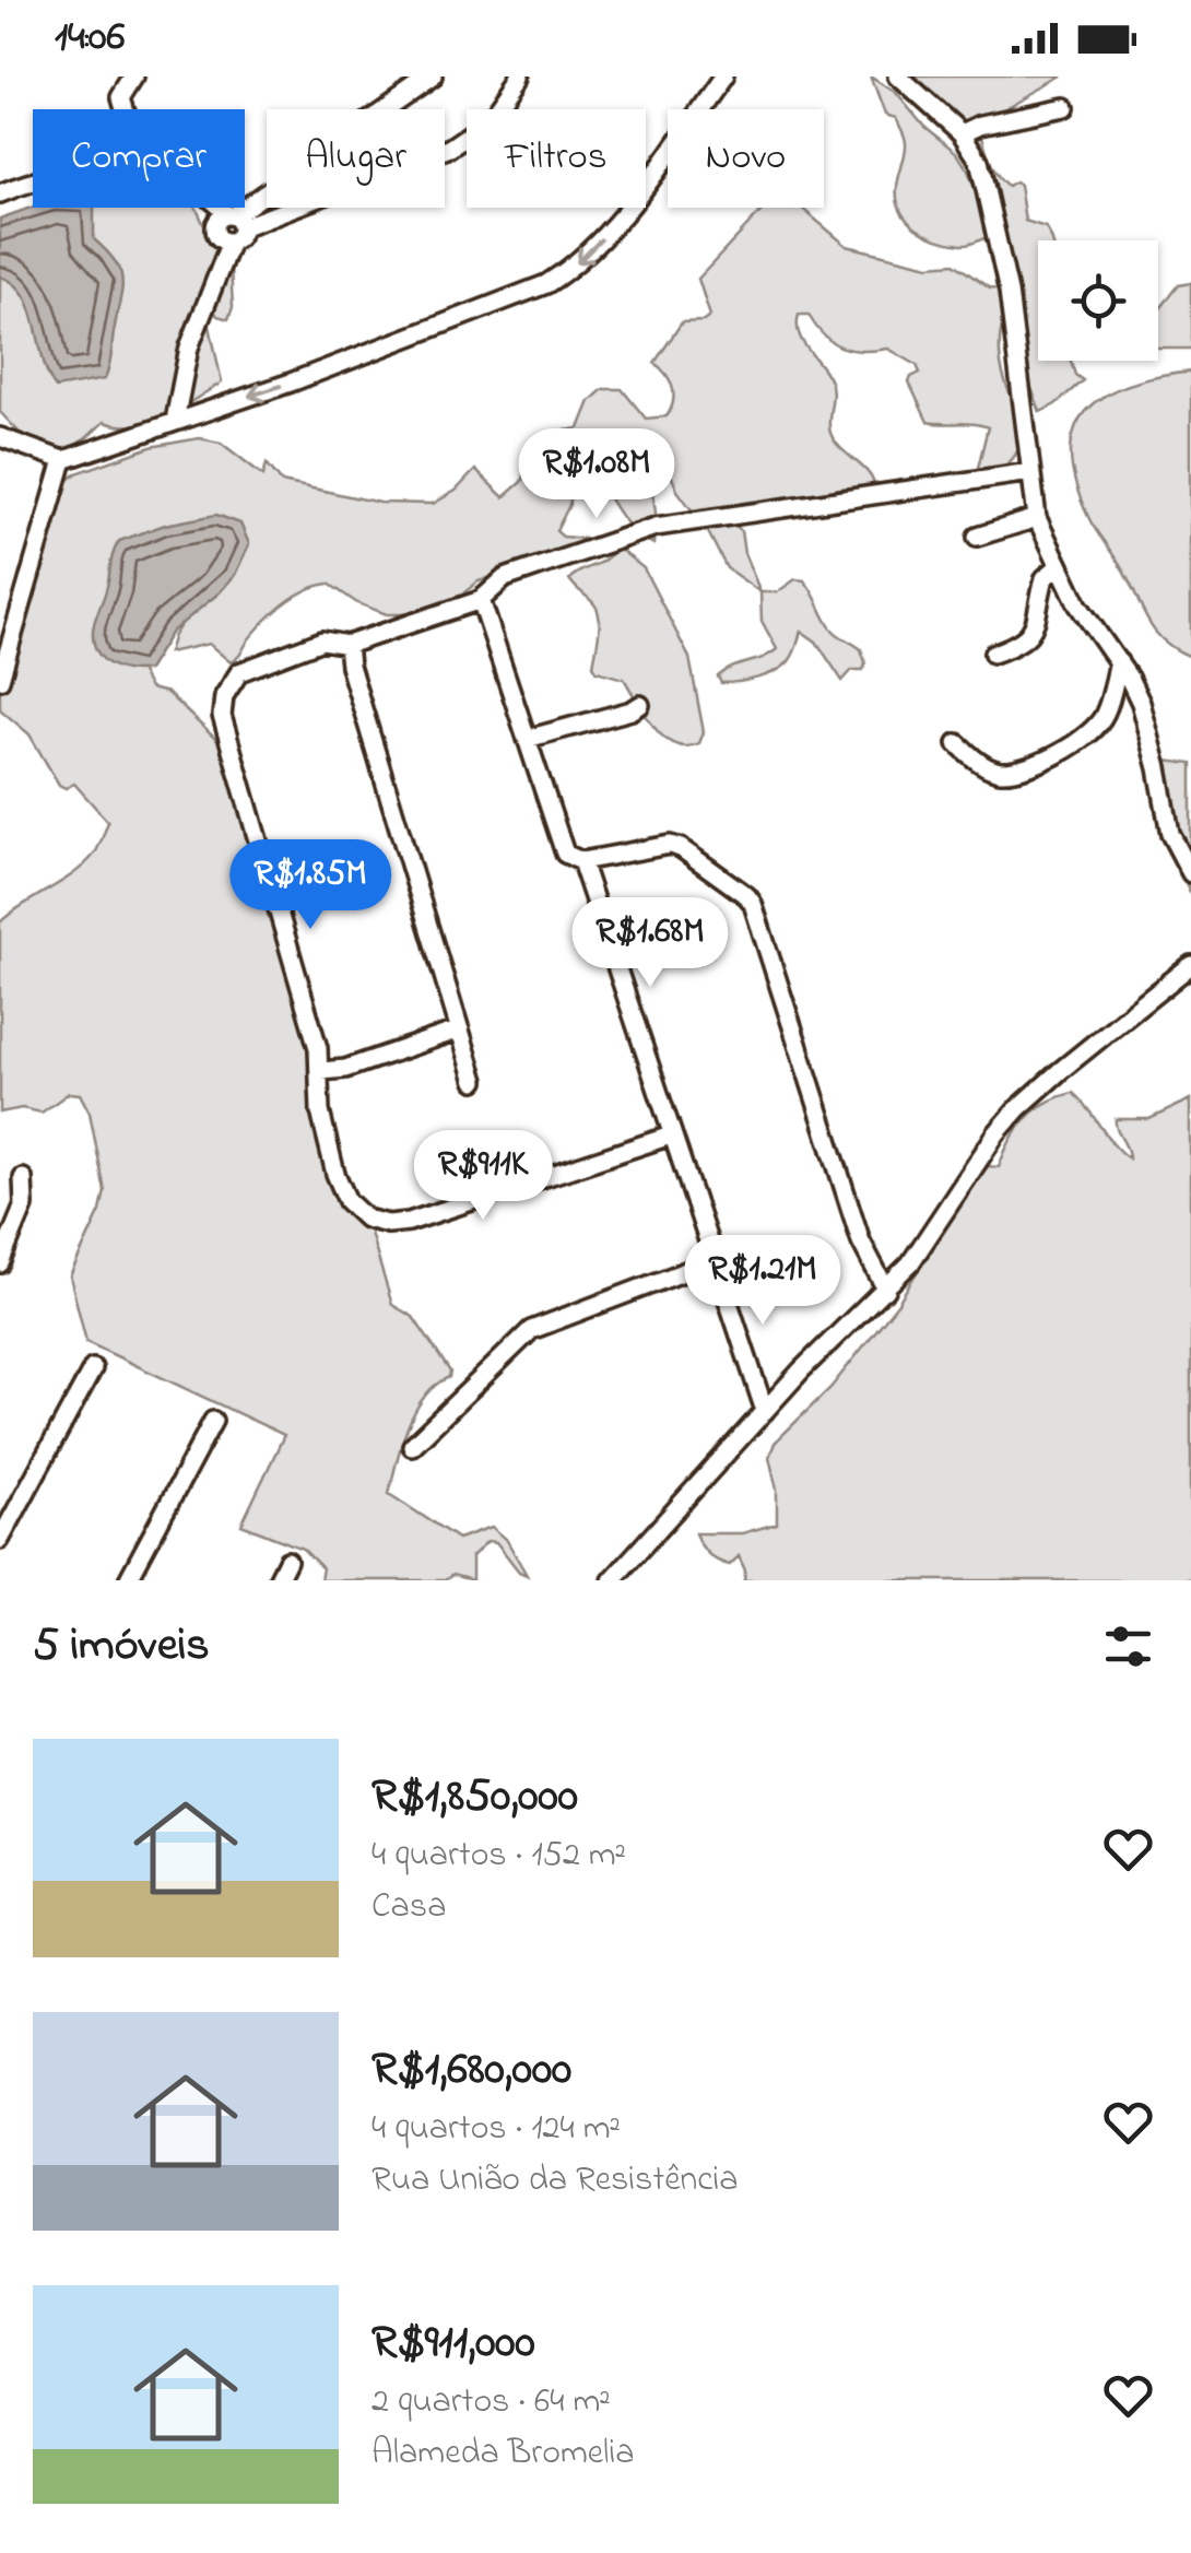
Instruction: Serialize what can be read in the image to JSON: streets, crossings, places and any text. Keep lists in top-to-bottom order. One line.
{"page":{"status":"14:06","chip":["Comprar","Alugar","Filtros","Novo"],"price":["R$1.08M","R$1.85M","R$1.68M","R$911K","R$1.21M"],"heading":"5 imóveis","list":[{"name":"R$1,850,000","note":"4 quartos · 152 m² · Casa"},{"name":"R$1,680,000","note":"4 quartos · 124 m² · Rua União da Resistência"},{"name":"R$911,000","note":"2 quartos · 64 m² · Alameda Bromelia"}]}}
